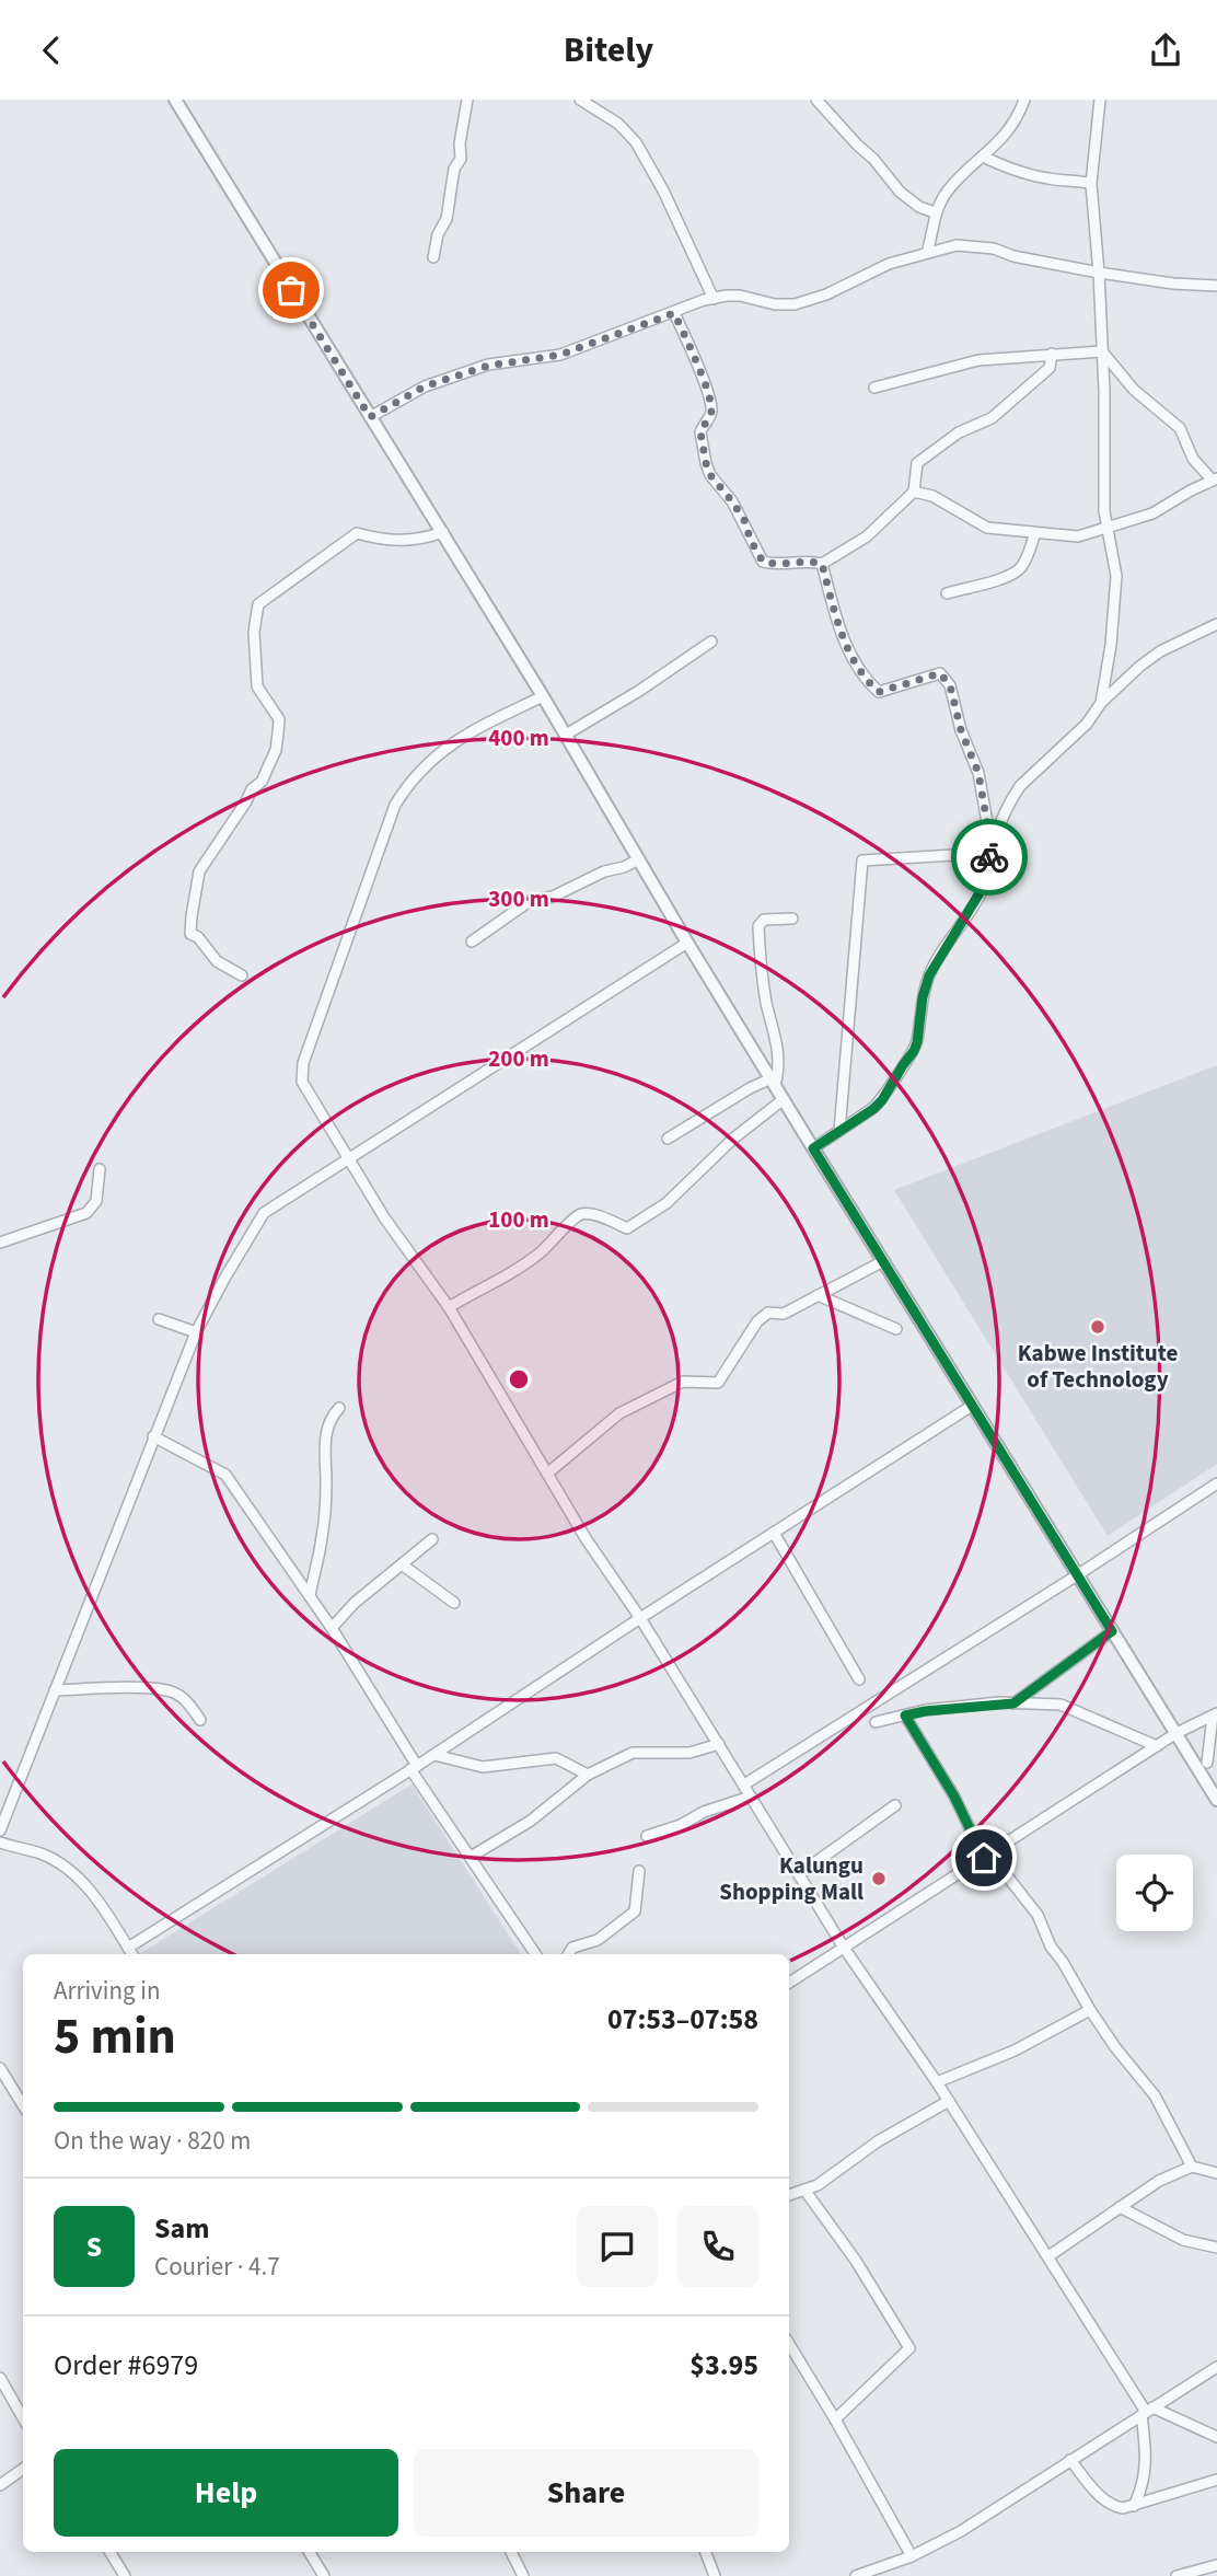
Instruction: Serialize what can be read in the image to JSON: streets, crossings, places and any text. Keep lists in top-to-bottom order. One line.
{"places":["Kabwe Institute of Technology","Kalungu Shopping Mall"],"page":{"header":"Bitely","heading":["5 min","Arriving in","07:53–07:58"],"panel":["Sam","Courier · 4.7","Order #6979","$3.95"],"bar":"On the way · 820 m","round":"S","buttons":["Help","Share"]},"rings":["400 m","300 m","200 m","100 m"]}
